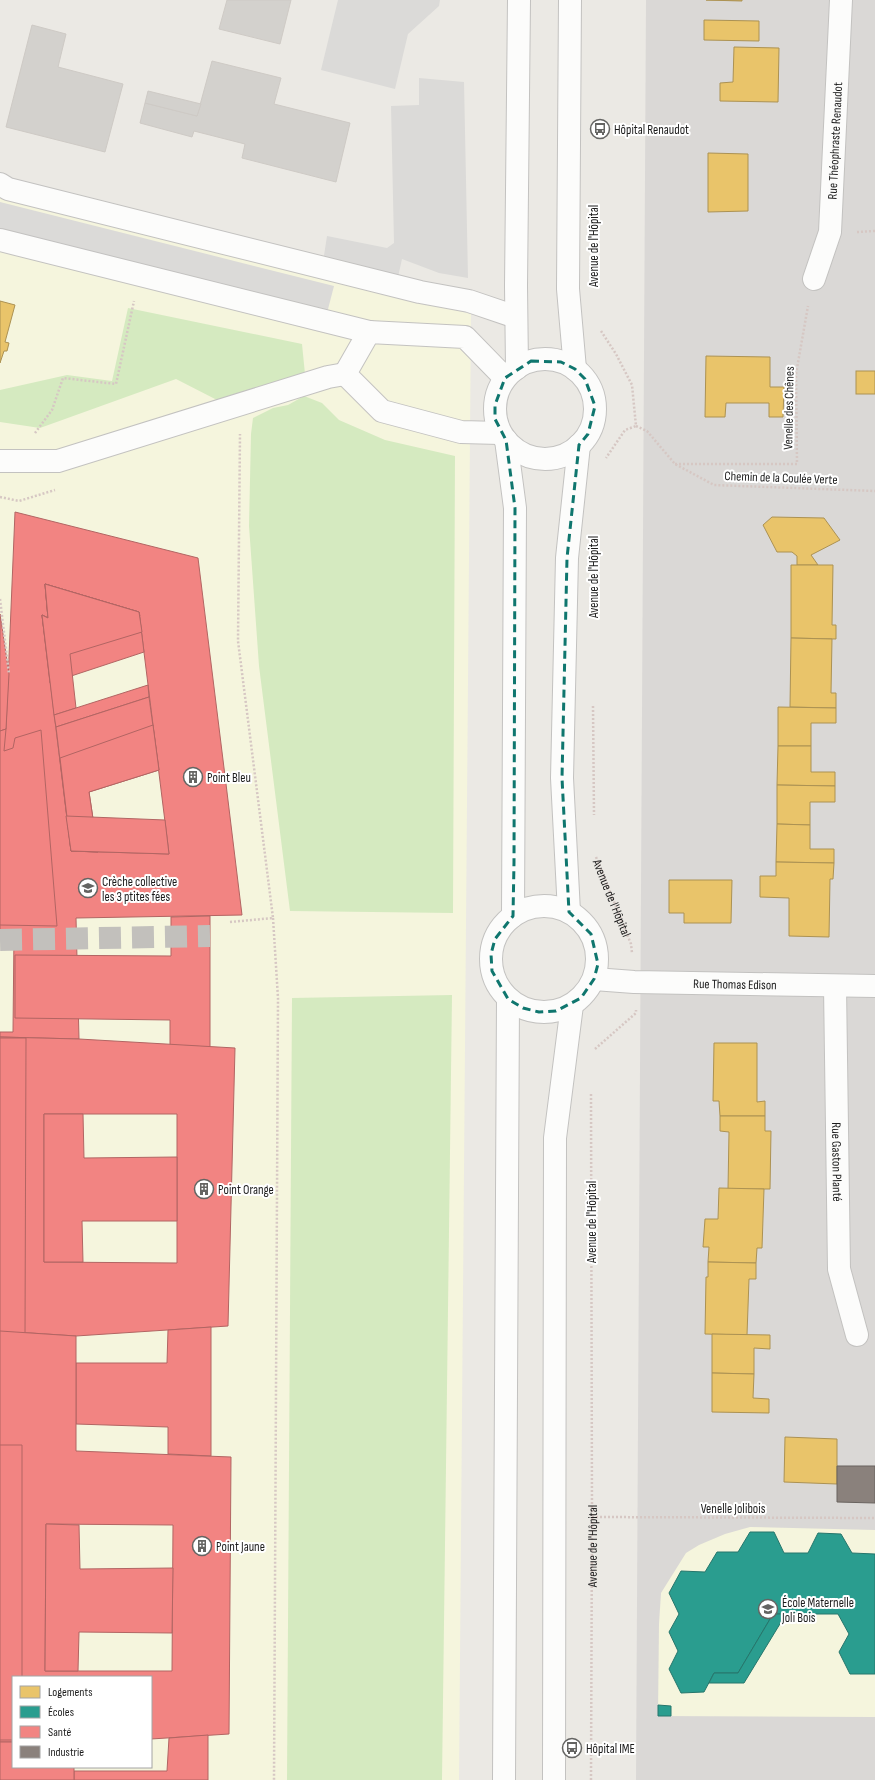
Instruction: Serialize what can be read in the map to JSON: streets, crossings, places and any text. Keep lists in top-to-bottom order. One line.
{"streets":{"street":["Rue Théophraste Renaudot","Avenue de l'Hôpital","Rue Thomas Edison","Rue Gaston Planté"],"path":["Venelle des Chênes","Chemin de la Coulée Verte","Venelle Jolibois"]},"crossings":[["Rue Théophraste Renaudot","Venelle des Chênes"],["Avenue de l'Hôpital","Rue Thomas Edison"],["Avenue de l'Hôpital","Venelle Jolibois"],["Venelle des Chênes","Chemin de la Coulée Verte"],["Rue Thomas Edison","Rue Gaston Planté"]],"places":{"bus stop":["Hôpital Renaudot","Hôpital IME"],"building":["Point Bleu","Point Orange","Point Jaune"],"school or university":["Crèche collective les 3 ptites fées","École Maternelle Joli Bois"]},"legend":["Logements","Écoles","Santé","Industrie"]}
